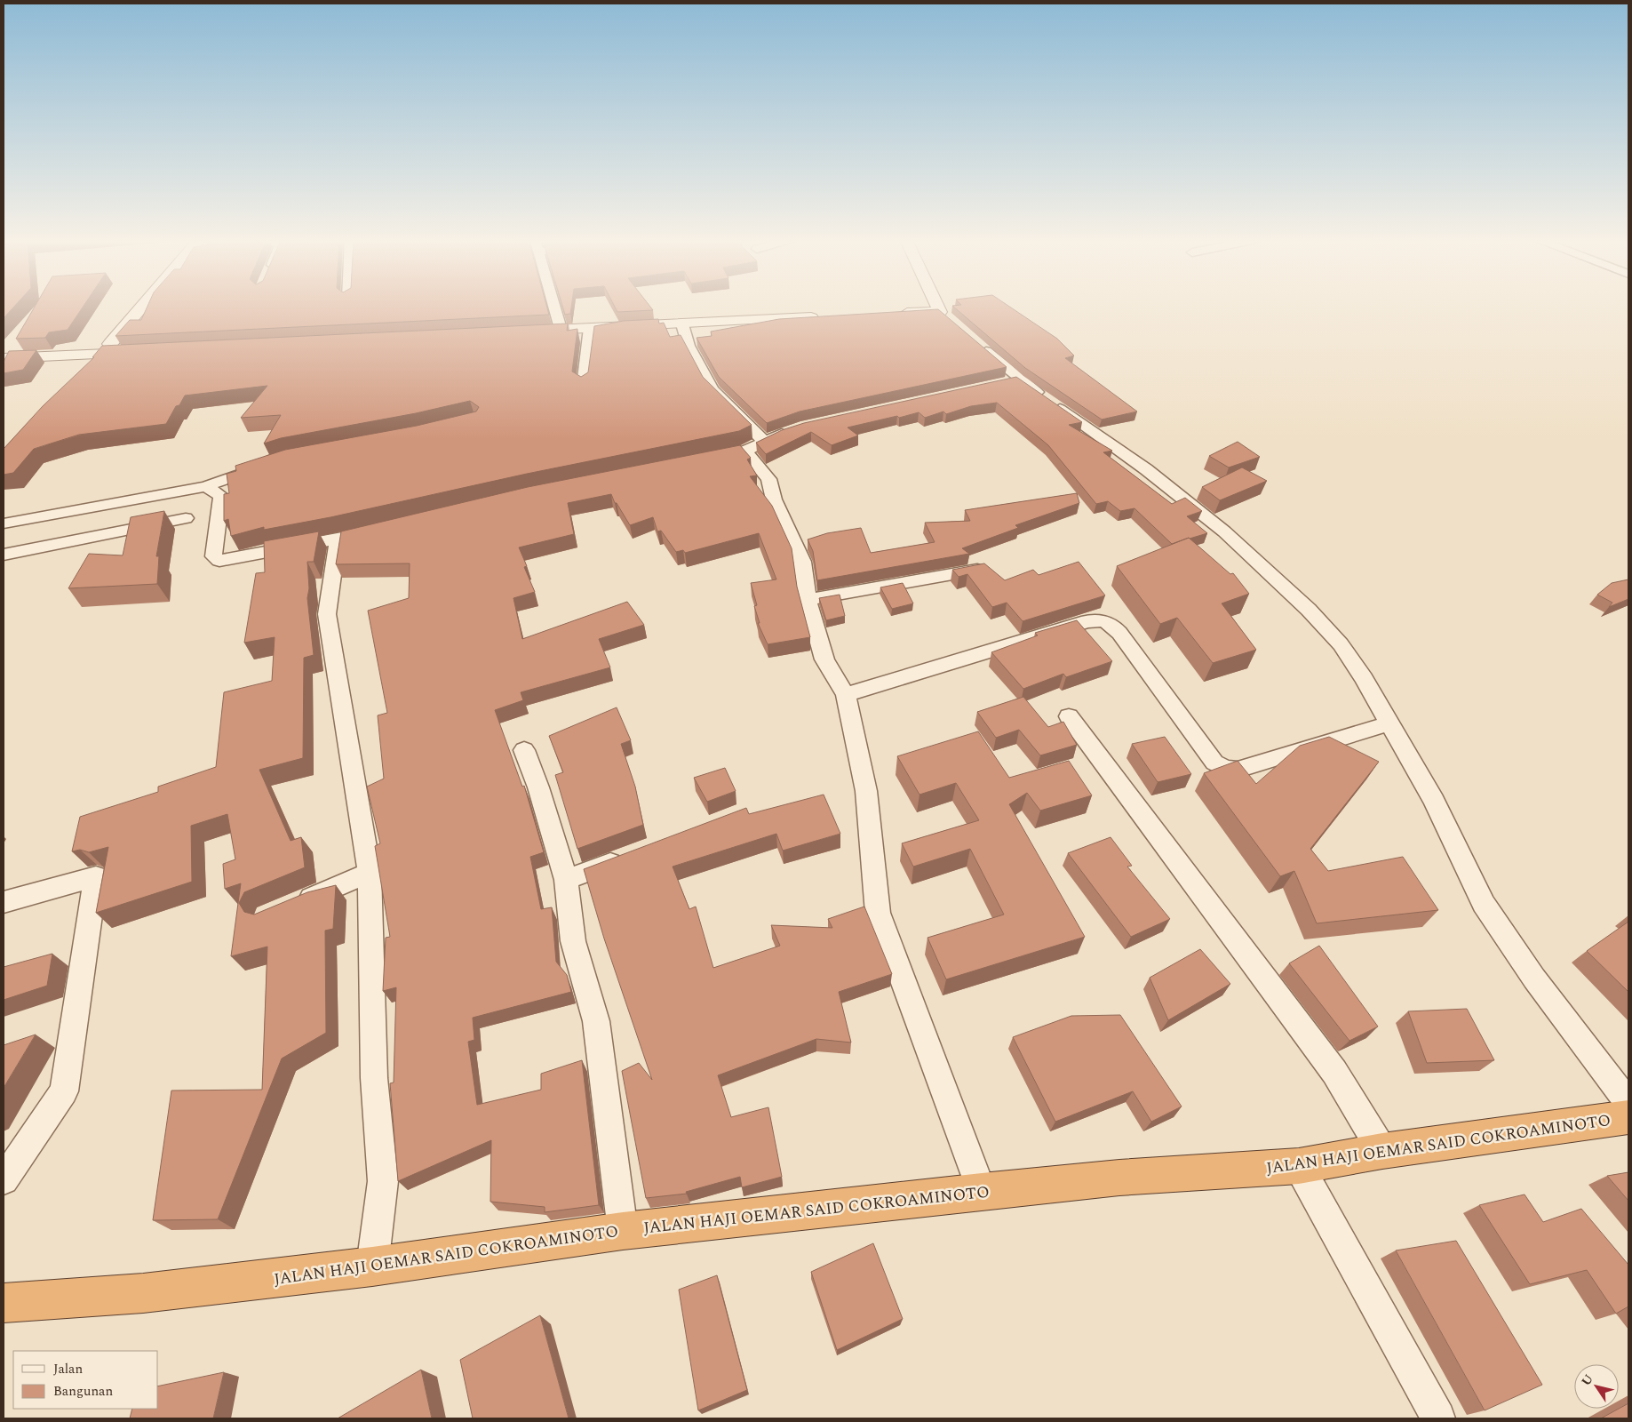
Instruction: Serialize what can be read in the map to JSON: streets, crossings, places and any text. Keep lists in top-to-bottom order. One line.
{"streets":{"highway":["JALAN HAJI OEMAR SAID COKROAMINOTO"]},"legend":["Jalan","Bangunan"],"north":"top left"}
